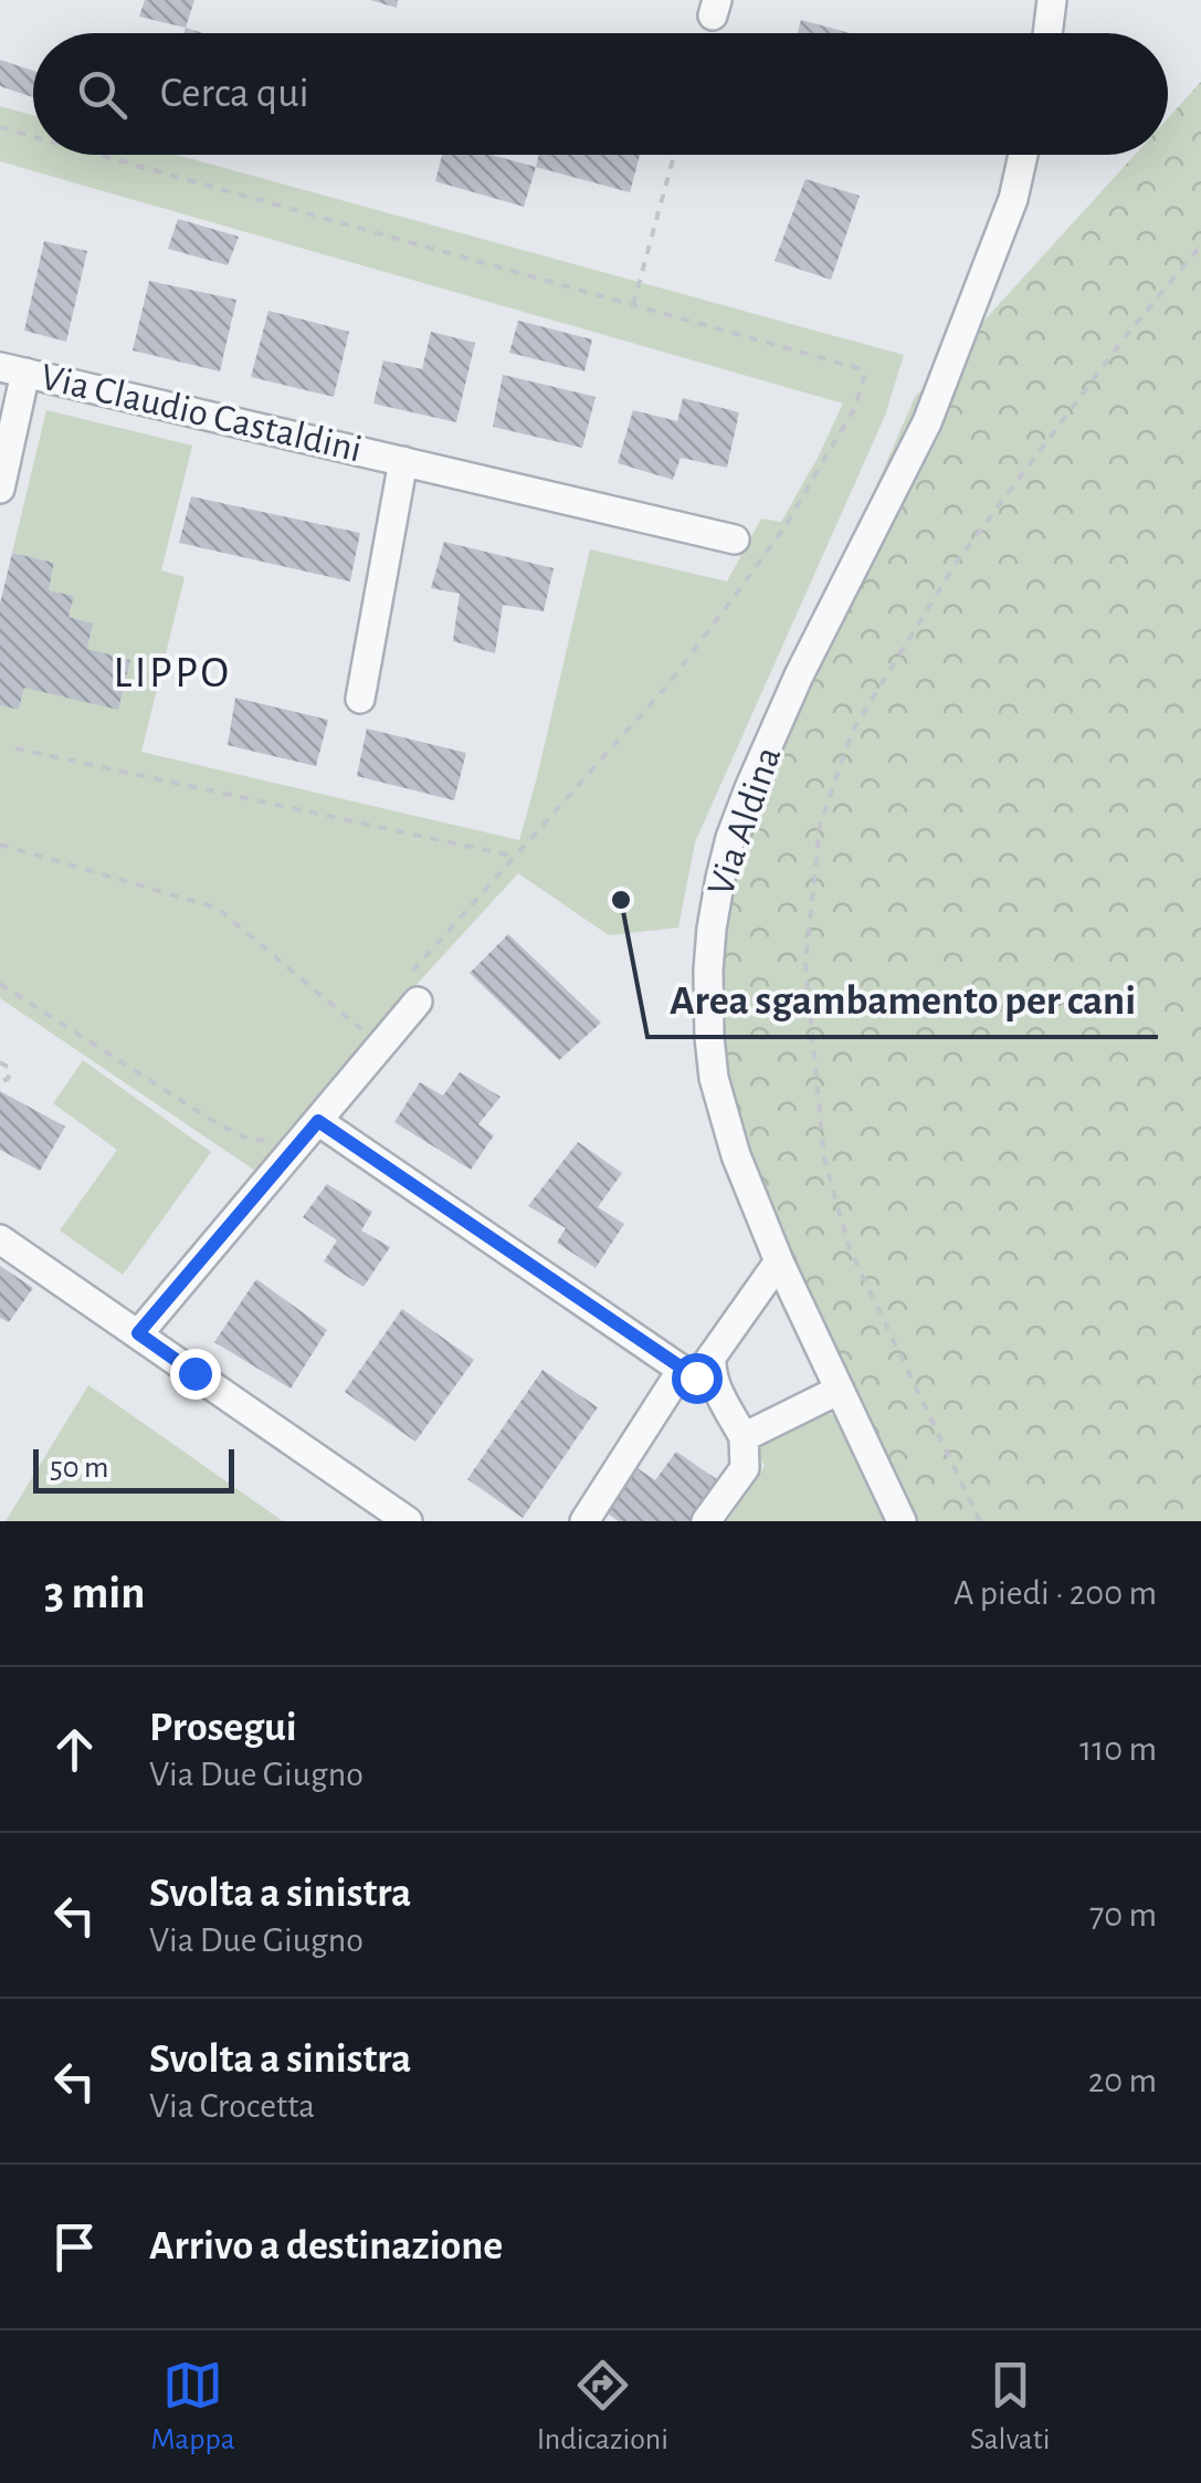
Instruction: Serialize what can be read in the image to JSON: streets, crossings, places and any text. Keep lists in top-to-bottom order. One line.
{"streets":{"street":["Via Claudio Castaldini","Via Aldina"]},"districts":["LIPPO"],"places":["Area sgambamento per cani"],"scale_bar":"50 m","page":{"search":"Cerca qui","scale":"50 m","heading":["3 min","A piedi · 200 m"],"list":[["Prosegui","Via Due Giugno","110 m"],["Svolta a sinistra","Via Due Giugno","70 m"],["Svolta a sinistra","Via Crocetta","20 m"],"Arrivo a destinazione"],"nav":["Mappa","Indicazioni","Salvati"]}}
